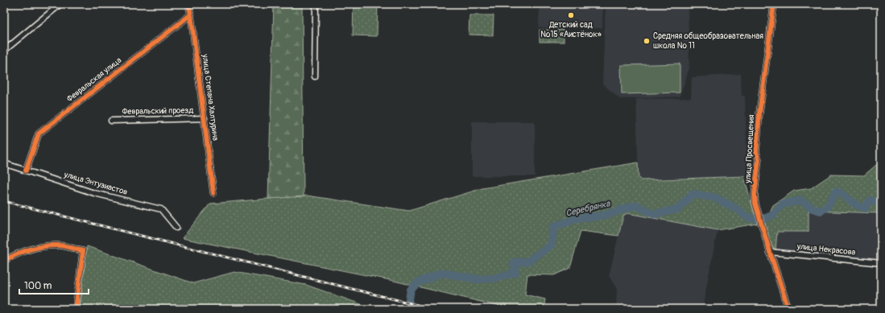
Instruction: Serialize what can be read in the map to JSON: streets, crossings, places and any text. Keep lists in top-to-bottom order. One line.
{"streets":{"street":["Февральская улица","улица Степана Халтурина","Февральский проезд","улица Просвещения","улица Энтузиастов","улица Некрасова"]},"crossings":[["Февральская улица","улица Степана Халтурина"],["Февральская улица","улица Энтузиастов"],["улица Степана Халтурина","Февральский проезд"],["улица Просвещения","улица Некрасова"]],"water":["Серебрянка"],"places":["Детский сад №15 «Аистёнок»","Средняя общеобразовательная школа № 11"],"scale_bar":"100 m"}
